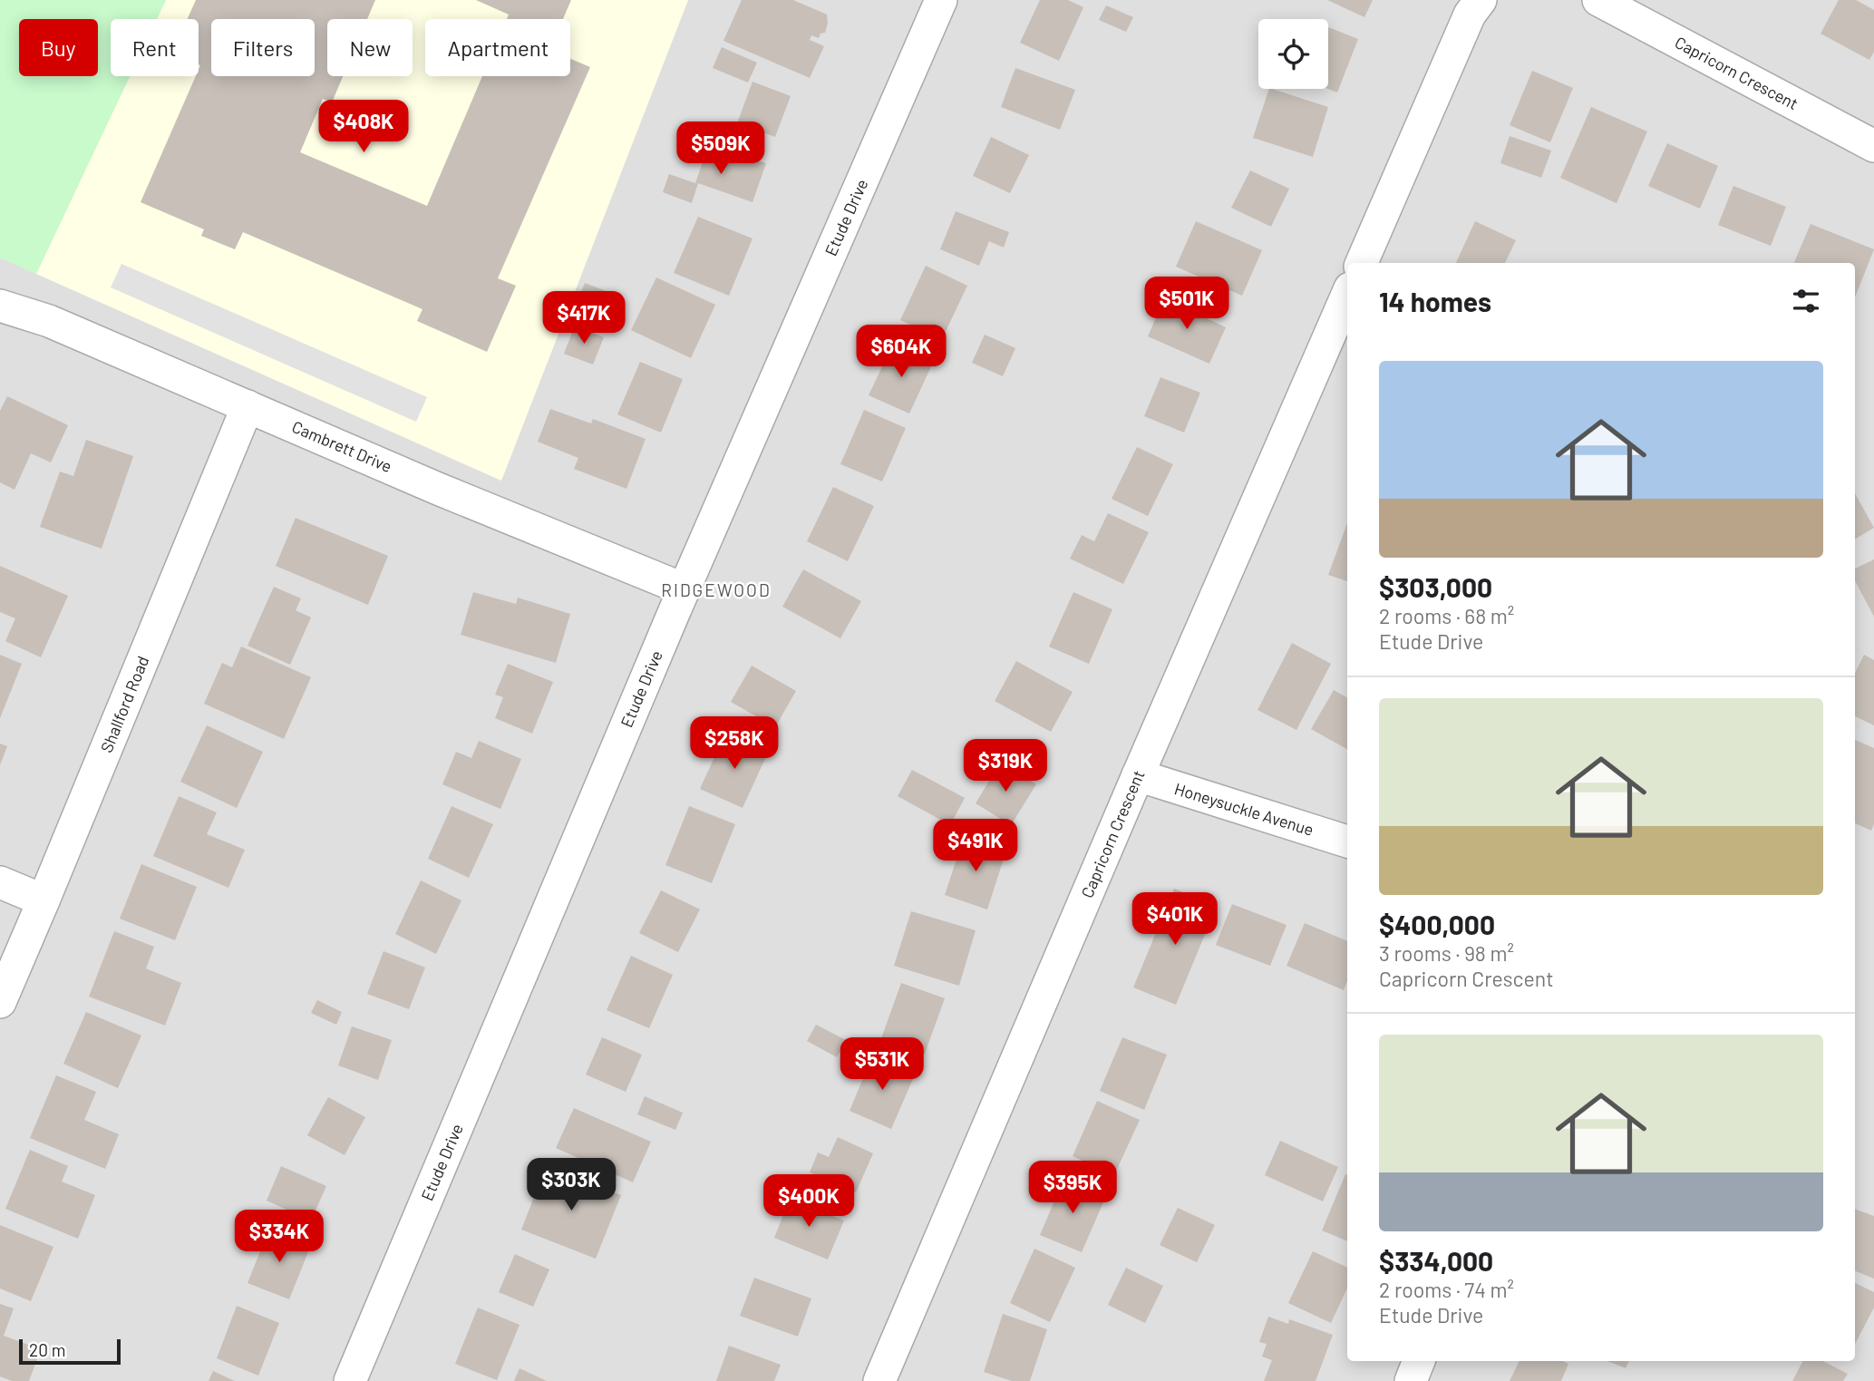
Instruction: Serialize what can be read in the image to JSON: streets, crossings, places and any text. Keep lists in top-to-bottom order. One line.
{"streets":{"street":["Capricorn Crescent","Etude Drive","Cambrett Drive","Shallford Road","Honeysuckle Avenue"]},"crossings":[["Capricorn Crescent","Honeysuckle Avenue"],["Etude Drive","Cambrett Drive"],["Cambrett Drive","Shallford Road"]],"districts":["RIDGEWOOD"],"scale_bar":"20 m","page":{"chip":["Buy","Rent","Filters","New","Apartment"],"price":["$408K","$509K","$501K","$417K","$604K","$258K","$319K","$491K","$401K","$531K","$303K","$395K","$400K","$334K"],"heading":"14 homes","list":[{"name":"$303,000","note":"2 rooms · 68 m² · Etude Drive"},{"name":"$400,000","note":"3 rooms · 98 m² · Capricorn Crescent"},{"name":"$334,000","note":"2 rooms · 74 m² · Etude Drive"}],"scale":"20 m"}}
